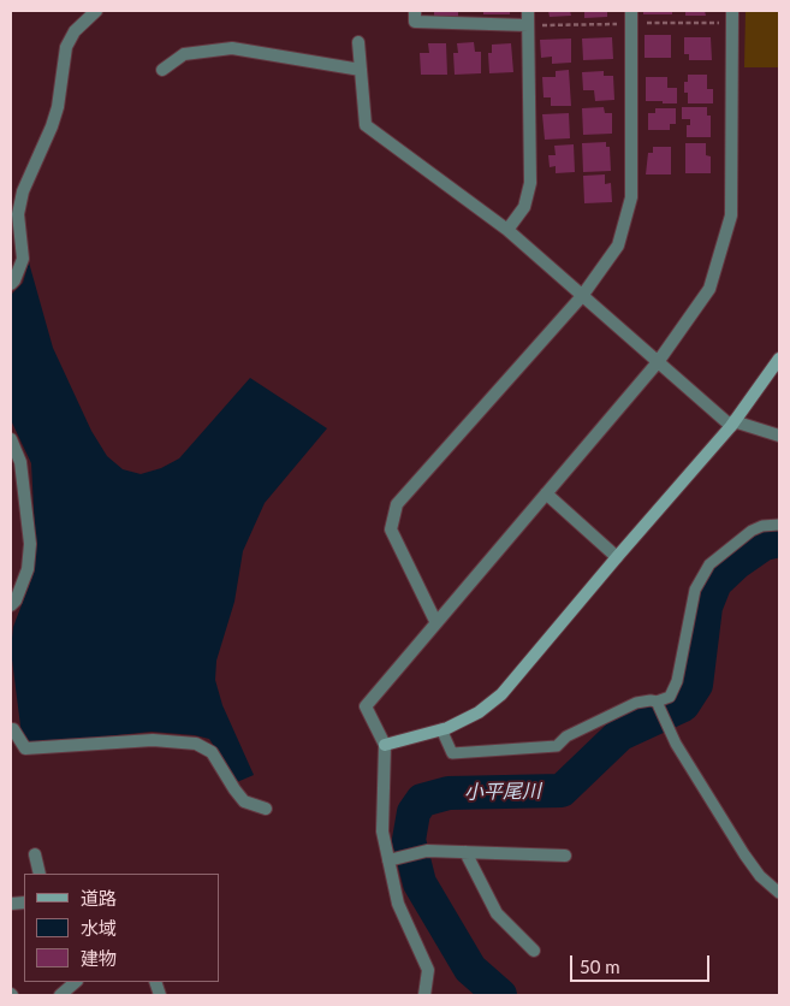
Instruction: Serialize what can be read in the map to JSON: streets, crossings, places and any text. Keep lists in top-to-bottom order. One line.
{"water":["小平尾川"],"legend":["道路","水域","建物"],"scale_bar":"50 m"}
